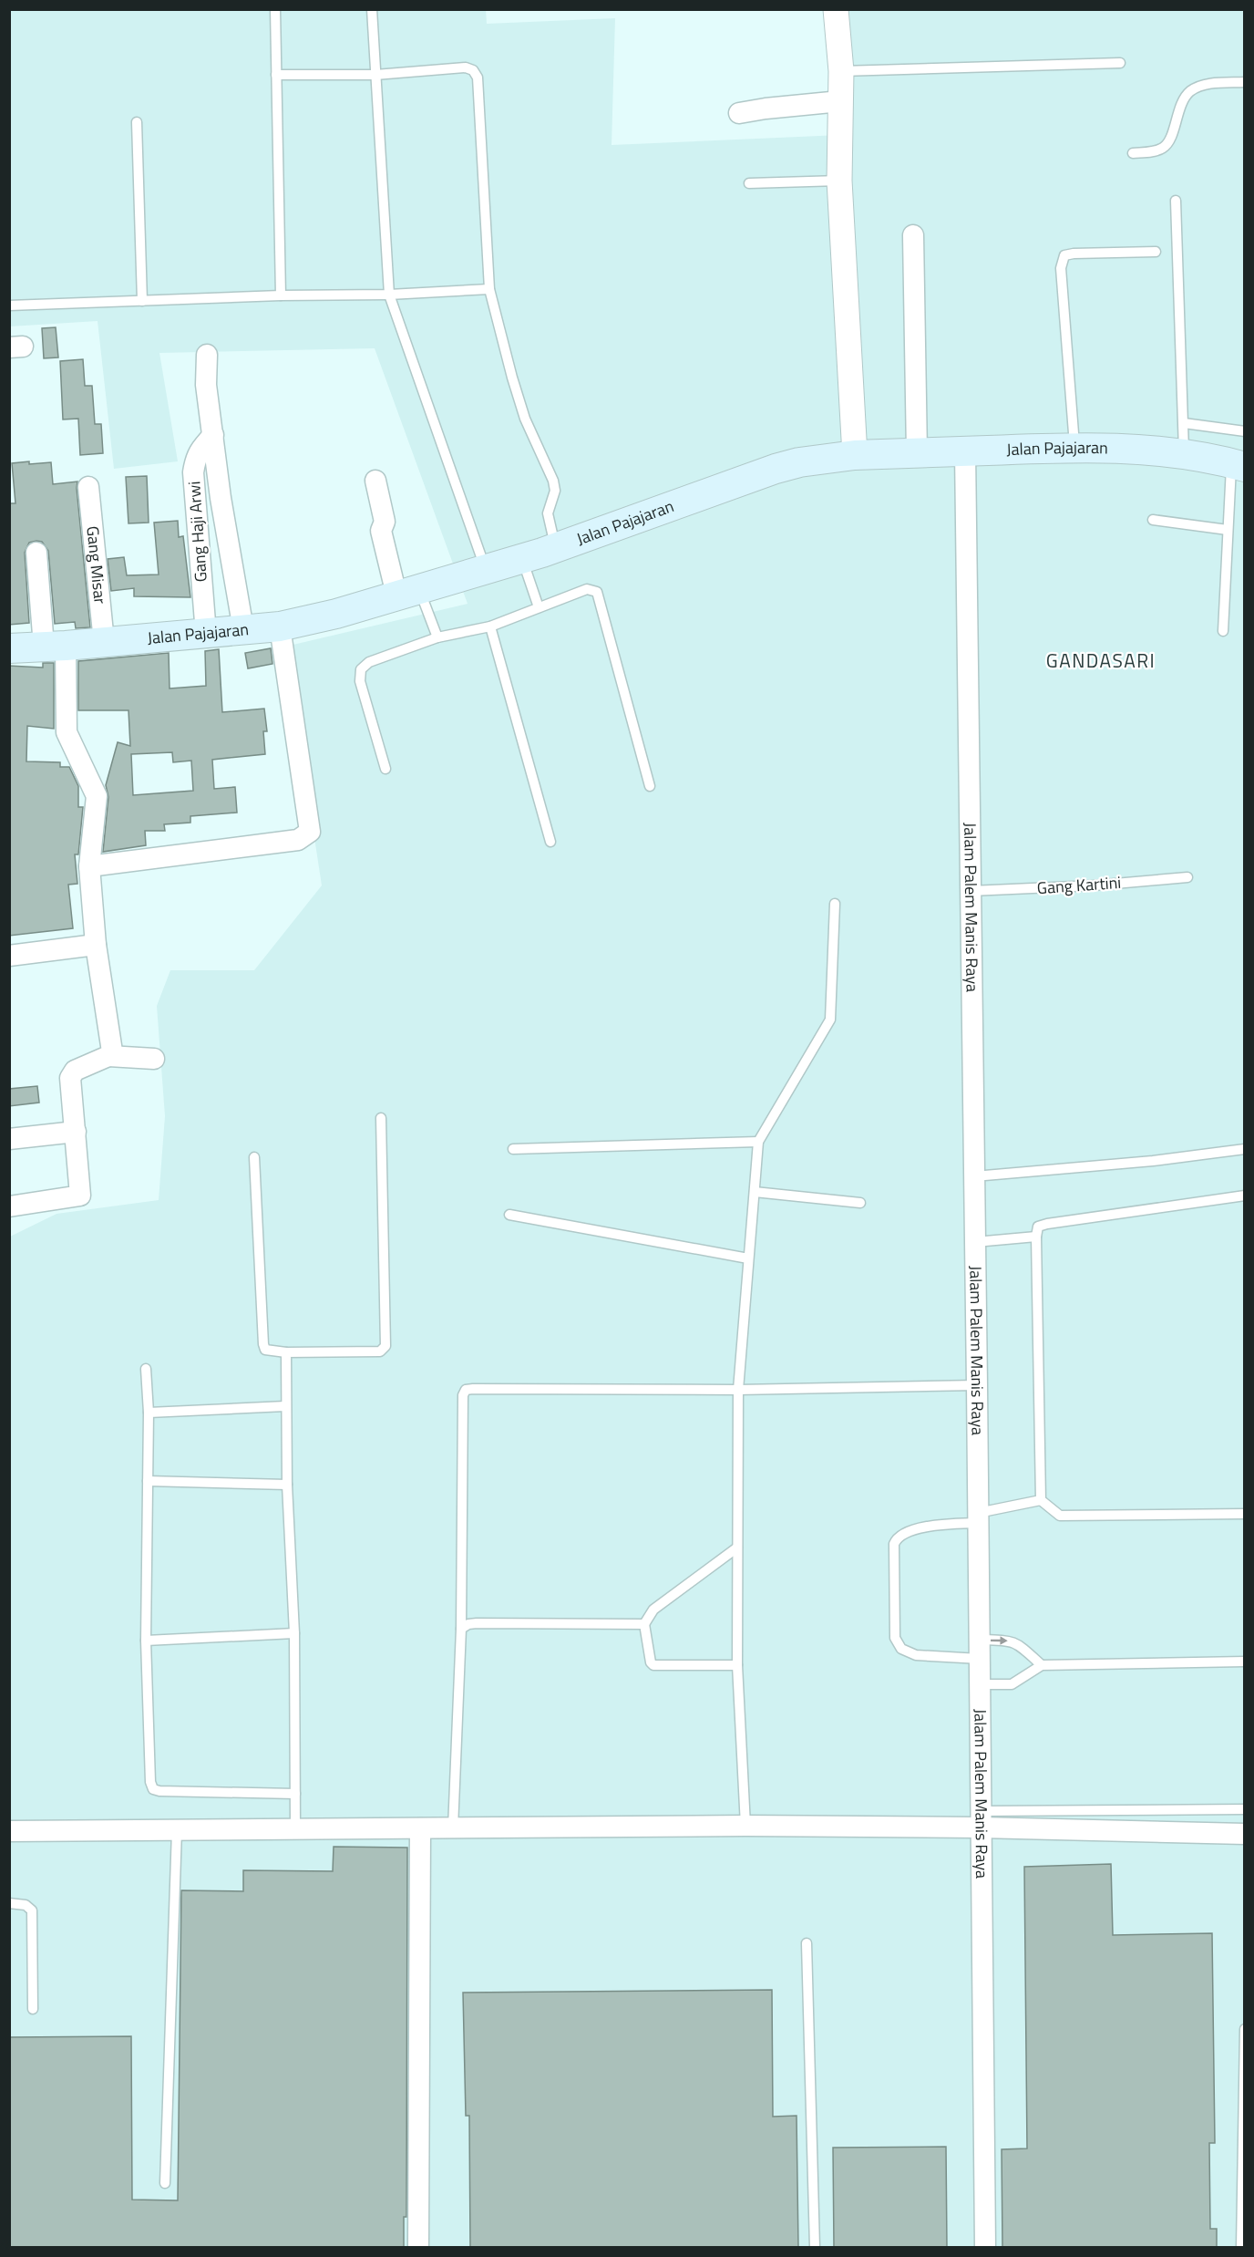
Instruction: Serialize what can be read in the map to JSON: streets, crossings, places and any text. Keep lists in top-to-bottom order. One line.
{"streets":{"main road":["Jalan Pajajaran"],"street":["Gang Haji Arwi","Gang Misar","Jalam Palem Manis Raya"],"lane":["Gang Kartini"]},"crossings":[["Jalan Pajajaran","Gang Haji Arwi"],["Jalan Pajajaran","Gang Misar"],["Jalan Pajajaran","Jalam Palem Manis Raya"],["Gang Kartini","Jalam Palem Manis Raya"]],"districts":["GANDASARI"]}
